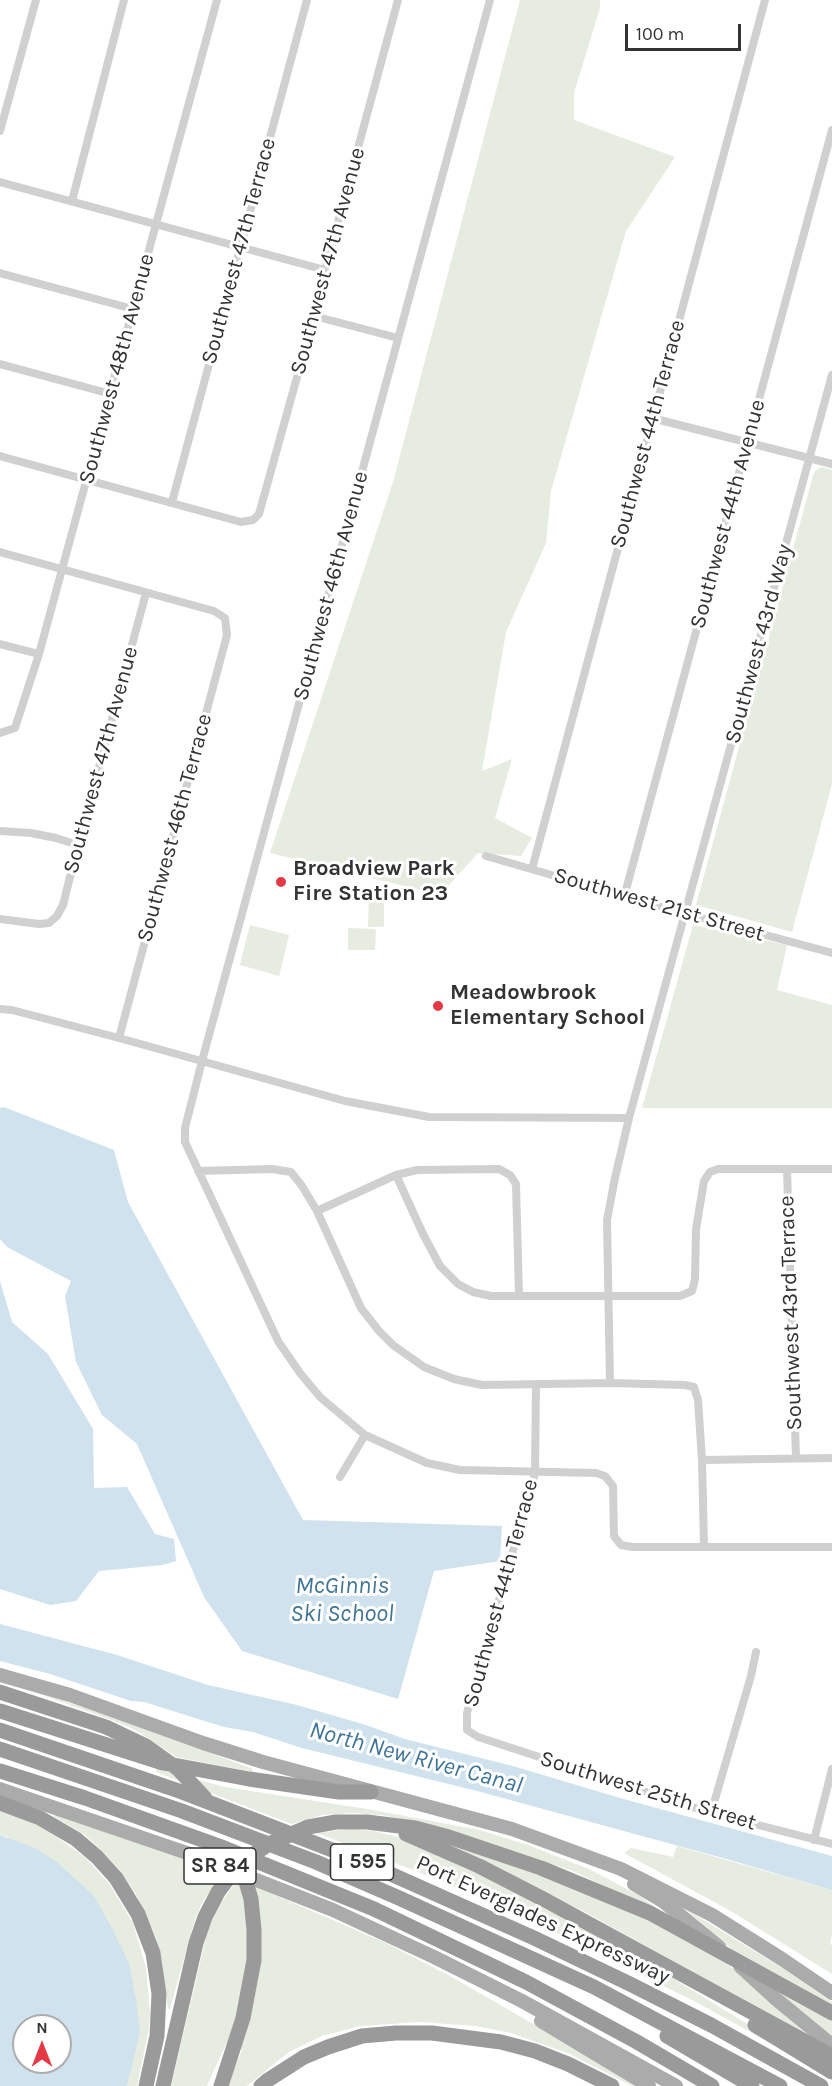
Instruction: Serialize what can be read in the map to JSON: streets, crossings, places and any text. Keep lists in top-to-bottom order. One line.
{"streets":{"highway":["I 595","Port Everglades Expressway"],"main road":["SR 84"],"street":["Southwest 47th Terrace","Southwest 47th Avenue","Southwest 48th Avenue","Southwest 44th Terrace","Southwest 44th Avenue","Southwest 46th Avenue","Southwest 43rd Way","Southwest 46th Terrace","Southwest 21st Street","Southwest 43rd Terrace","Southwest 25th Street"]},"crossings":[["Southwest 47th Terrace","Southwest 47th Avenue"],["Southwest 47th Avenue","Southwest 46th Terrace"],["Southwest 44th Terrace","Southwest 46th Avenue"],["Southwest 44th Terrace","Southwest 21st Street"],["Southwest 44th Terrace","Southwest 25th Street"],["Southwest 44th Avenue","Southwest 21st Street"],["Southwest 43rd Way","Southwest 21st Street"]],"water":["McGinnis Ski School","North New River Canal"],"places":["Broadview Park Fire Station 23","Meadowbrook Elementary School"],"scale_bar":"100 m","north":"top"}
